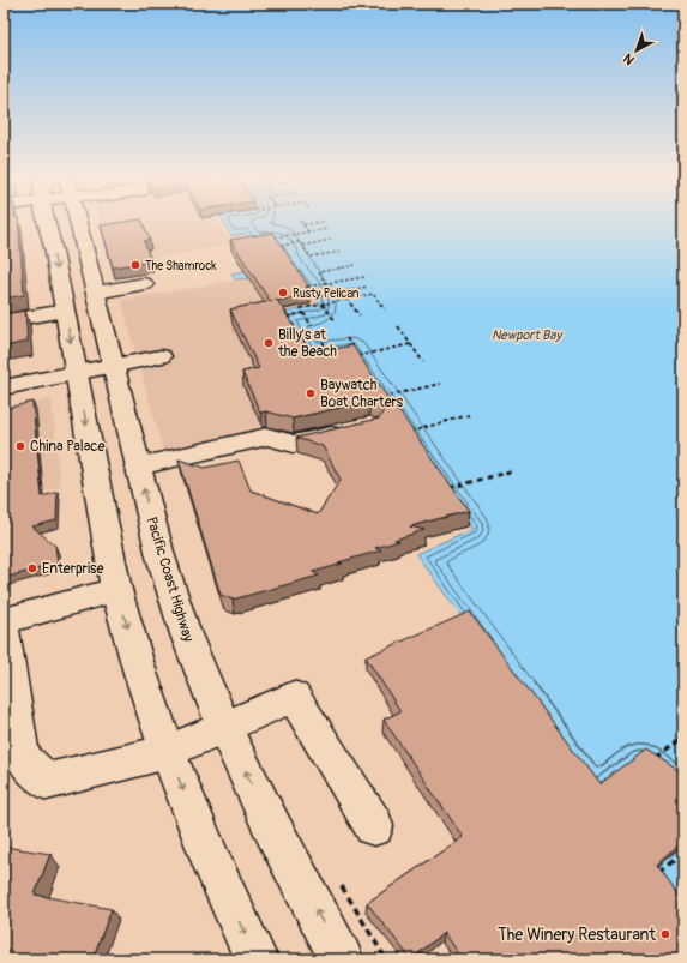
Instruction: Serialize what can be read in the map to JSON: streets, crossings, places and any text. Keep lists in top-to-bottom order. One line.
{"streets":{"main road":["Pacific Coast Highway"]},"water":["Newport Bay"],"places":["The Shamrock","Rusty Pelican","Billy's at the Beach","Baywatch Boat Charters","China Palace","Enterprise","The Winery Restaurant"],"north":"bottom left"}
